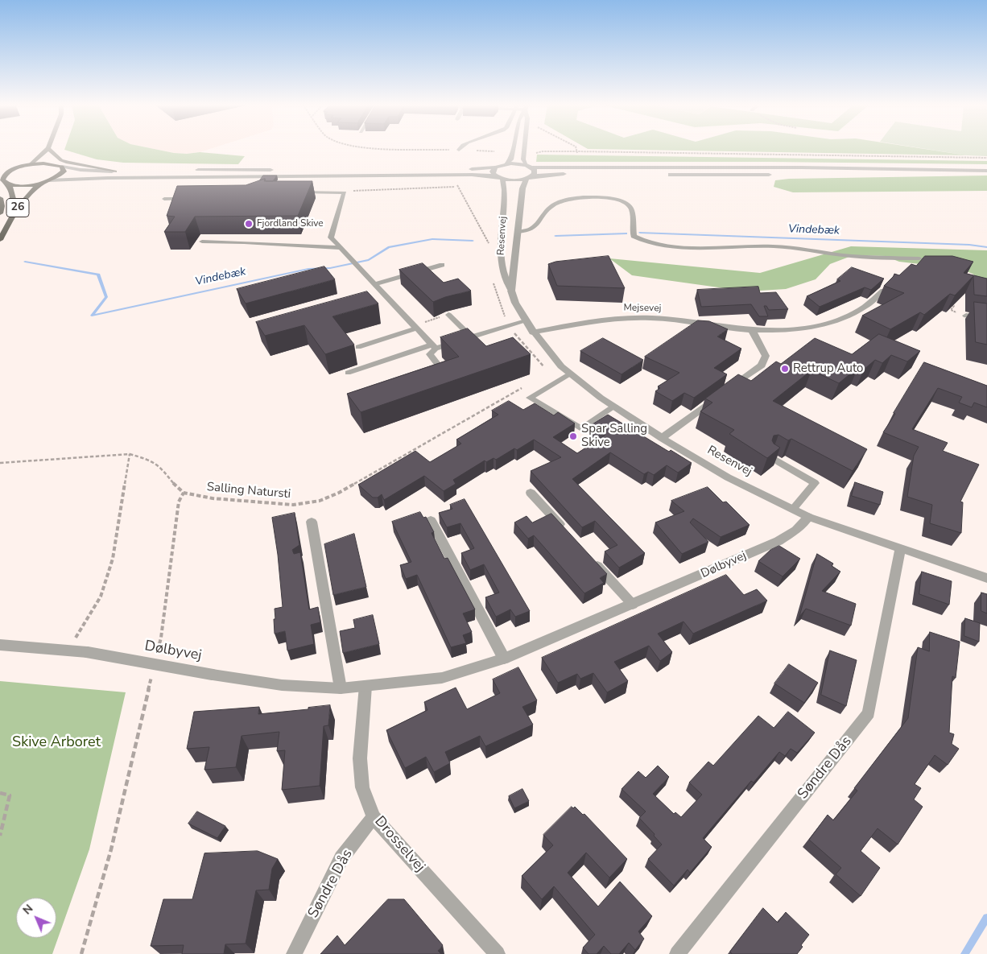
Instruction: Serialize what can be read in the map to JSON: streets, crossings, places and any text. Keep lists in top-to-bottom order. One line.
{"streets":{"main road":["26"],"street":["Resenvej","Mejsevej","Dølbyvej","Søndre Dås","Drosselvej"],"path":["Salling Natursti"]},"crossings":[["Resenvej","Mejsevej"],["Resenvej","Dølbyvej"],["Resenvej","Søndre Dås"],["Dølbyvej","Drosselvej"],["Søndre Dås","Drosselvej"]],"water":["Vindebæk"],"parks":["Skive Arboret"],"places":["Fjordland Skive","Rettrup Auto","Spar Salling Skive"],"north":"top left"}
